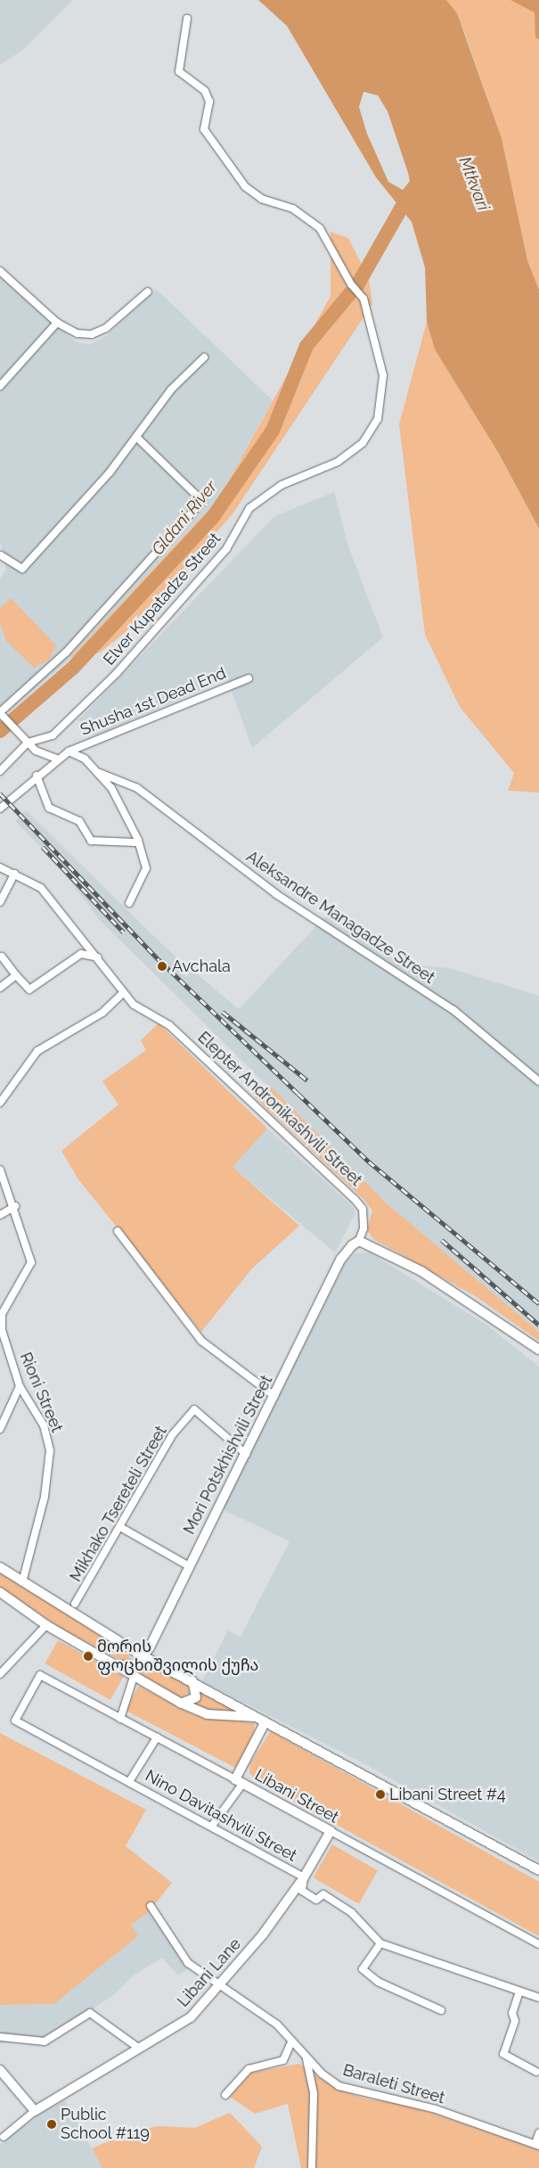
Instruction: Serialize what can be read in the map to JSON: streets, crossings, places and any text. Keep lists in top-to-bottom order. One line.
{"streets":{"street":["Elver Kupatadze Street","Shusha 1st Dead End","Aleksandre Managadze Street","Elepter Andronikashvili Street","Rioni Street","Mori Potskhishvili Street","Mikhako Tsereteli Street","Libani Street","Nino Davitashvili Street","Libani Lane","Baraleti Street"]},"crossings":[["Elepter Andronikashvili Street","Mori Potskhishvili Street"],["Mori Potskhishvili Street","Mikhako Tsereteli Street"],["Libani Street","Nino Davitashvili Street"],["Libani Street","Libani Lane"],["Nino Davitashvili Street","Libani Lane"],["Libani Lane","Baraleti Street"]],"water":["Mtkvari","Gldani River"],"places":["Avchala","მორის ფოცხიშვილის ქუჩა","Libani Street #4","Public School #119"]}
